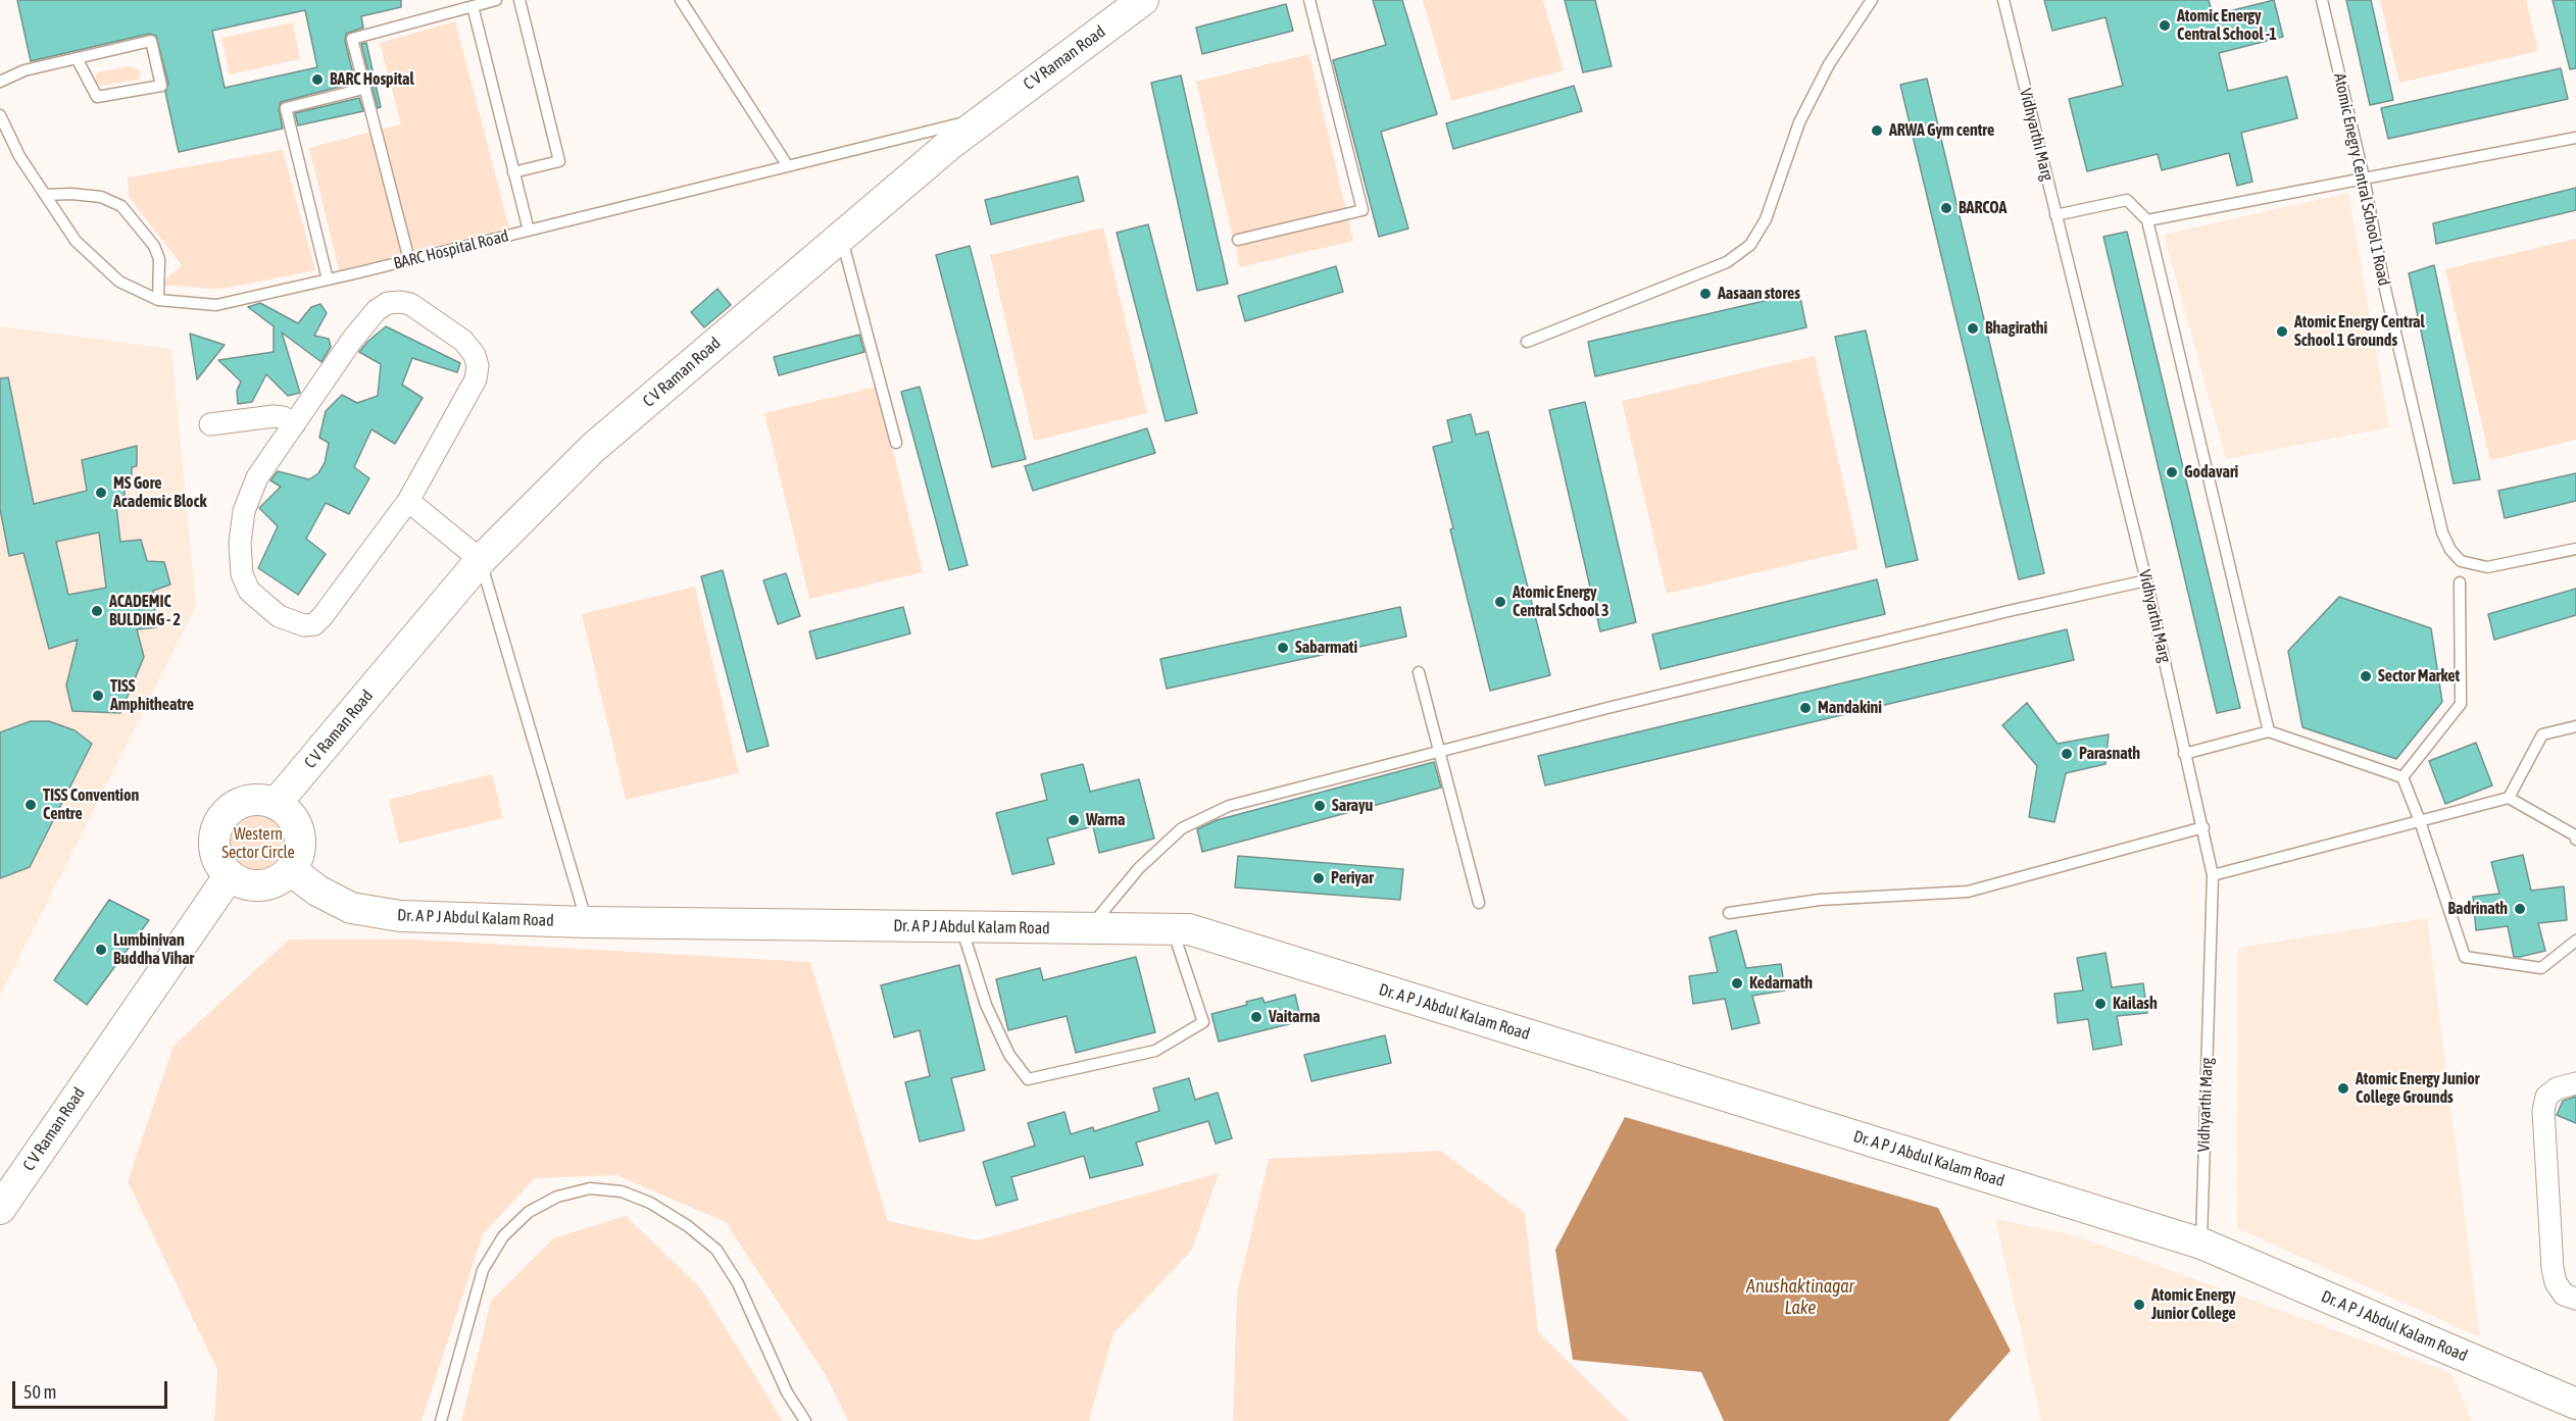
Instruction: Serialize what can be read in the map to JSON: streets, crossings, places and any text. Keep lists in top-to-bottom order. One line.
{"streets":{"street":["C V Raman Road","Dr. A P J Abdul Kalam Road"],"lane":["Vidhyarthi Marg","Atomic Enegry Central School 1 Road","BARC Hospital Road"]},"crossings":[["C V Raman Road","BARC Hospital Road"],["C V Raman Road","Dr. A P J Abdul Kalam Road"],["Vidhyarthi Marg","Dr. A P J Abdul Kalam Road"]],"water":["Anushaktinagar Lake"],"parks":["Western Sector Circle"],"places":["Atomic Energy Central School -1","BARC Hospital","ARWA Gym centre","BARCOA","Aasaan stores","Bhagirathi","Atomic Energy Central School 1 Grounds","Godavari","MS Gore Academic Block","Atomic Energy Central School 3","ACADEMIC BULDING - 2","Sabarmati","Sector Market","TISS Amphitheatre","Mandakini","Parasnath","TISS Convention Centre","Sarayu","Warna","Periyar","Badrinath","Lumbinivan Buddha Vihar","Kedarnath","Kailash","Vaitarna","Atomic Energy Junior College Grounds","Atomic Energy Junior College"],"scale_bar":"50 m"}
